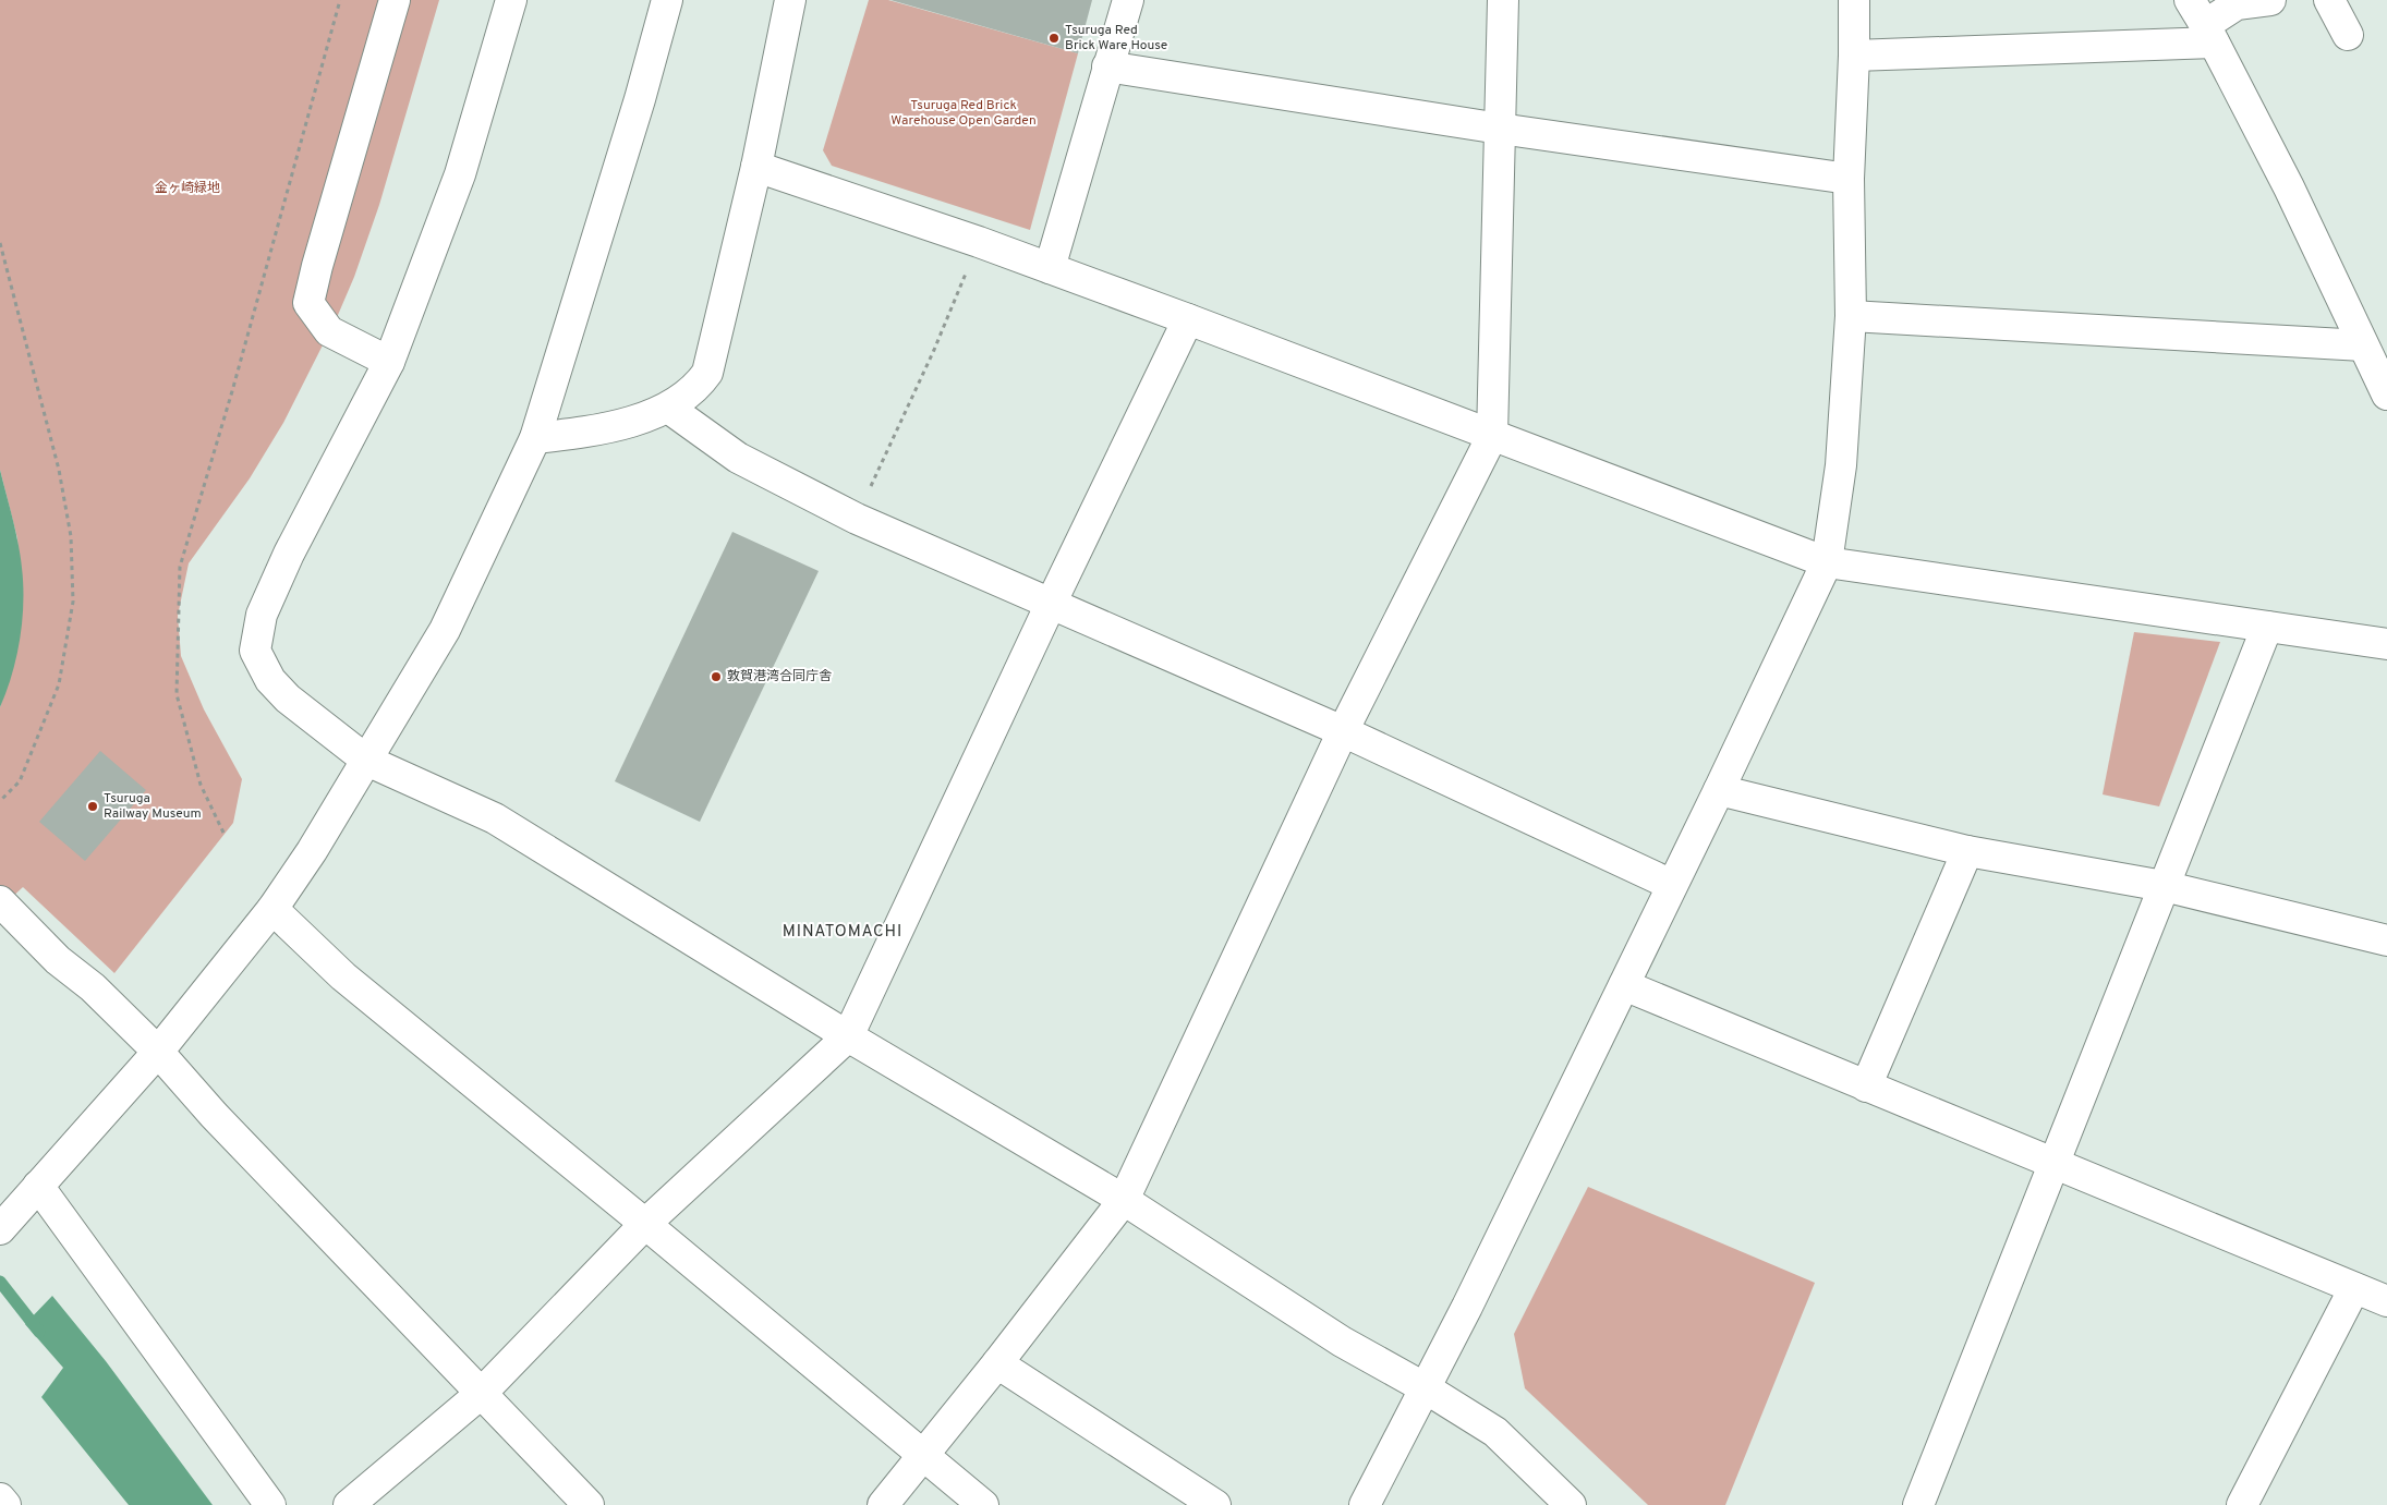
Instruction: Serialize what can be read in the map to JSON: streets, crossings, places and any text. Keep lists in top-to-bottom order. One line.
{"districts":["MINATOMACHI"],"parks":["Tsuruga Red Brick Warehouse Open Garden","金ヶ崎緑地"],"places":["Tsuruga Red Brick Ware House","敦賀港湾合同庁舎","Tsuruga Railway Museum"]}
